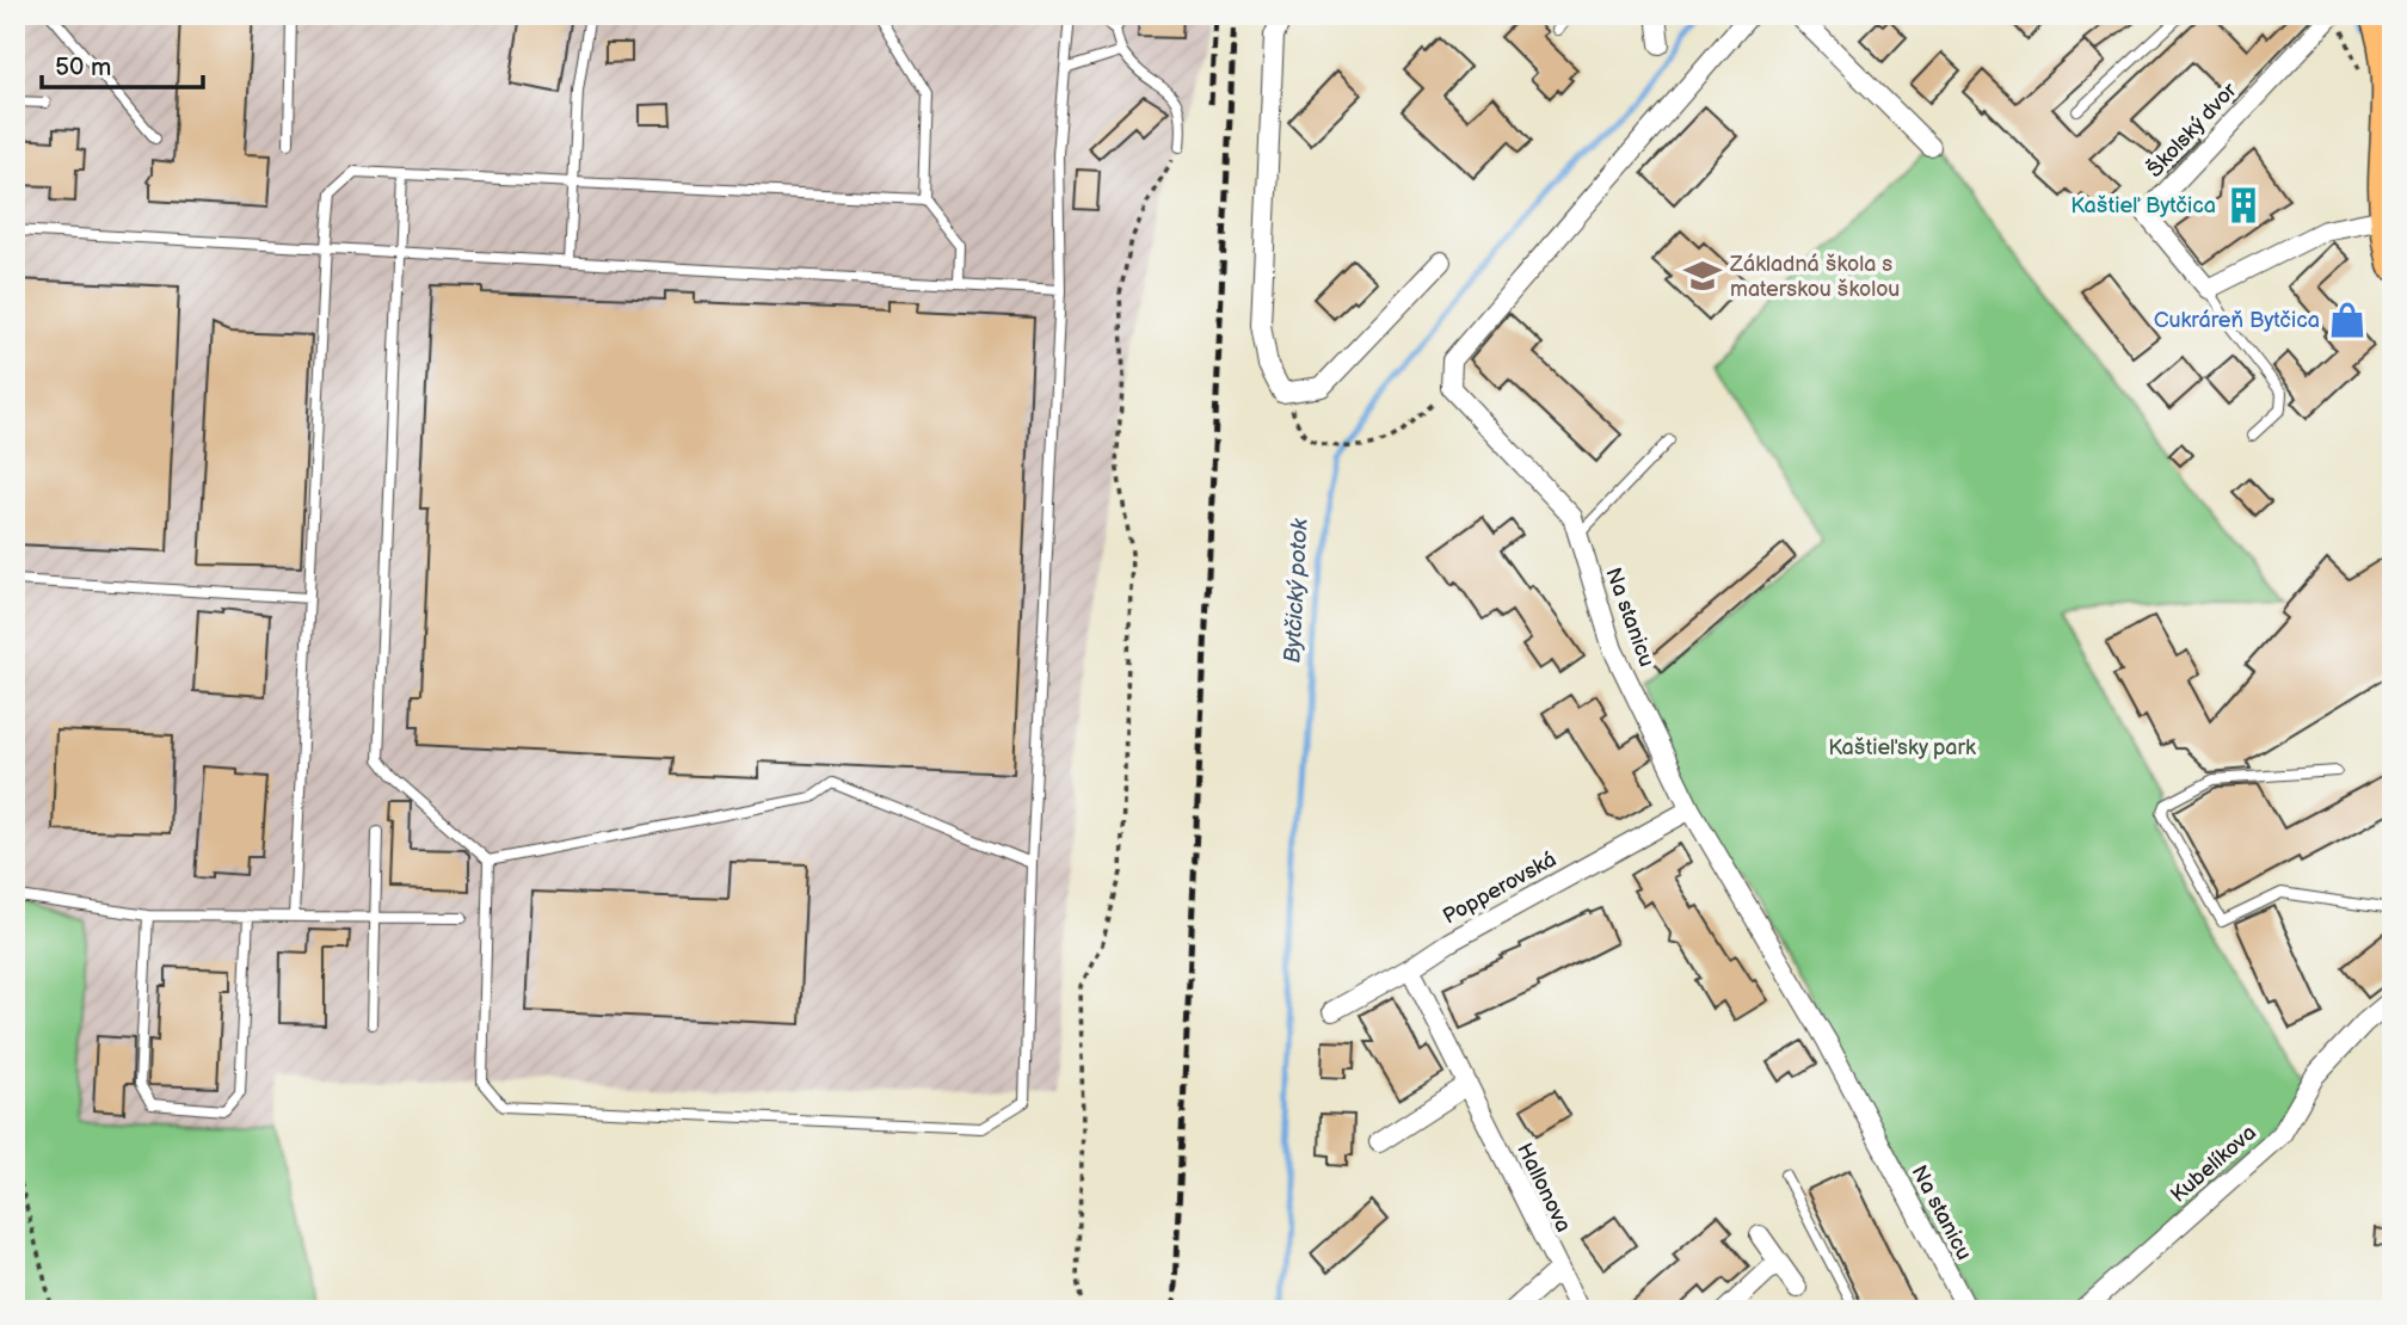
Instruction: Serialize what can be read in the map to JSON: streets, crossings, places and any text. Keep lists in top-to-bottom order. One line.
{"streets":{"street":["Školský dvor","Na stanicu","Popperovská","Kubelíkova","Hallonova"]},"crossings":[["Na stanicu","Popperovská"],["Popperovská","Hallonova"]],"water":["Bytčický potok"],"parks":["Kaštieľsky park"],"places":{"building":["Kaštieľ Bytčica"],"school or university":["Základná škola s materskou školou"],"shop":["Cukráreň Bytčica"]},"scale_bar":"50 m"}
